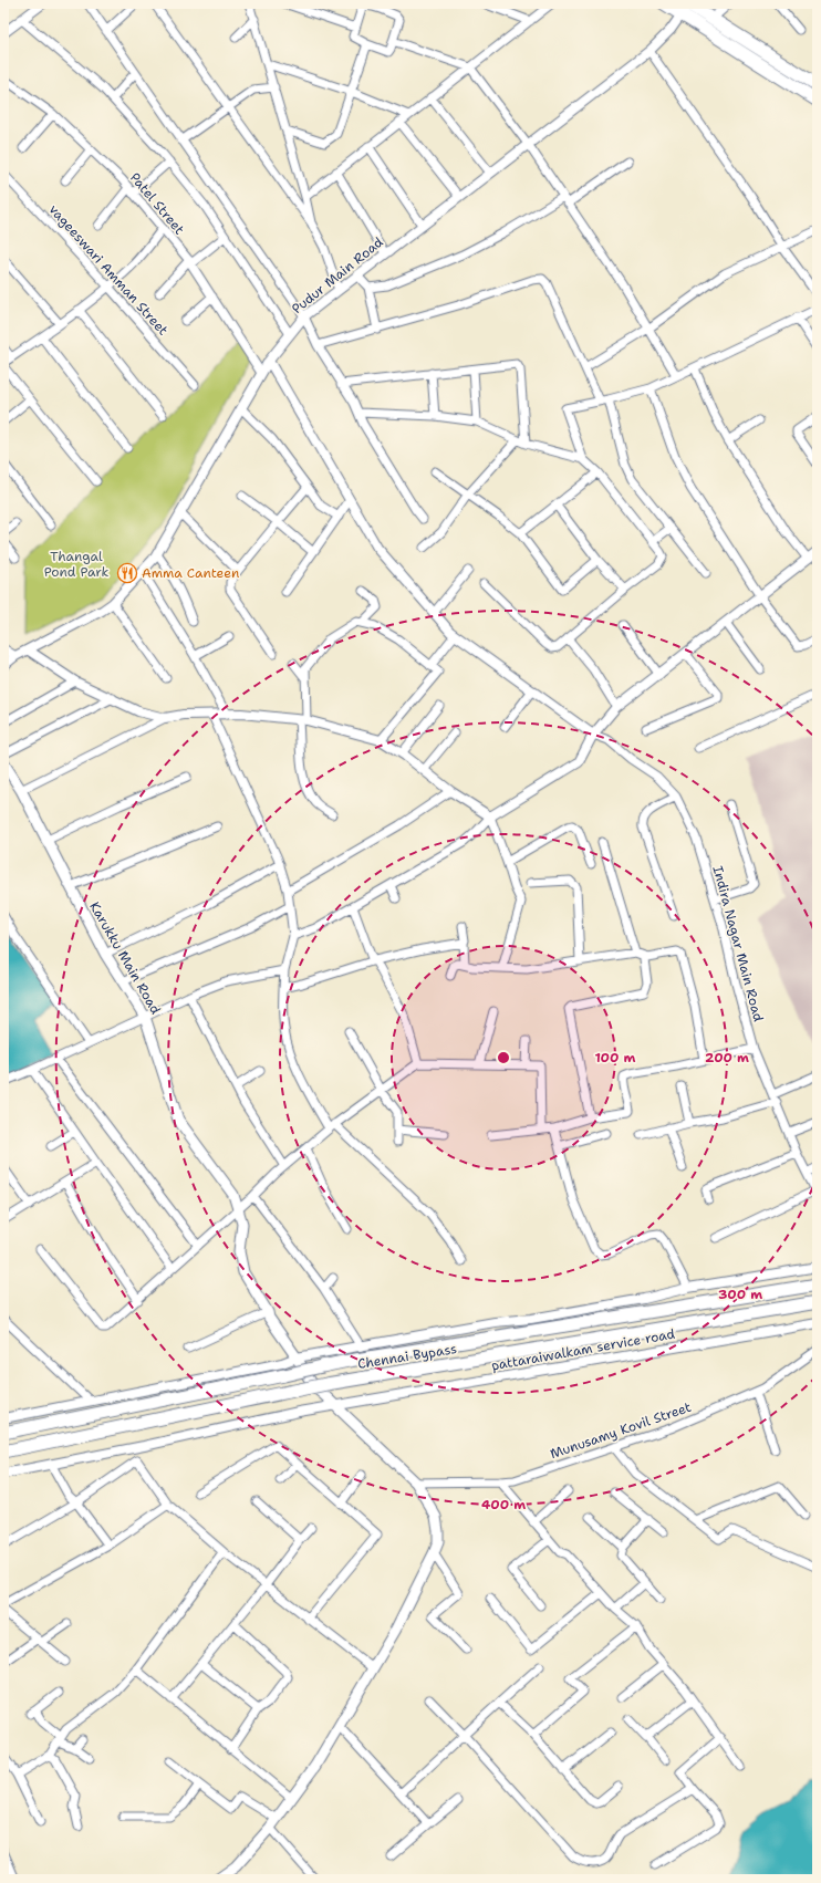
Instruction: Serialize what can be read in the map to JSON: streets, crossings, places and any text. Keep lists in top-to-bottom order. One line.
{"streets":{"main road":["Karukku Main Road","Chennai Bypass"],"street":["Patel Street","vageeswari Amman Street","Pudur Main Road","Indira Nagar Main Road","pattaraiwalkam service road","Munusamy Kovil Street"]},"crossings":[["Patel Street","Pudur Main Road"],["Karukku Main Road","pattaraiwalkam service road"],["Karukku Main Road","Munusamy Kovil Street"]],"parks":["Thangal Pond Park"],"places":{"restaurant":["Amma Canteen"]},"rings":["100 m","200 m","300 m","400 m"]}
